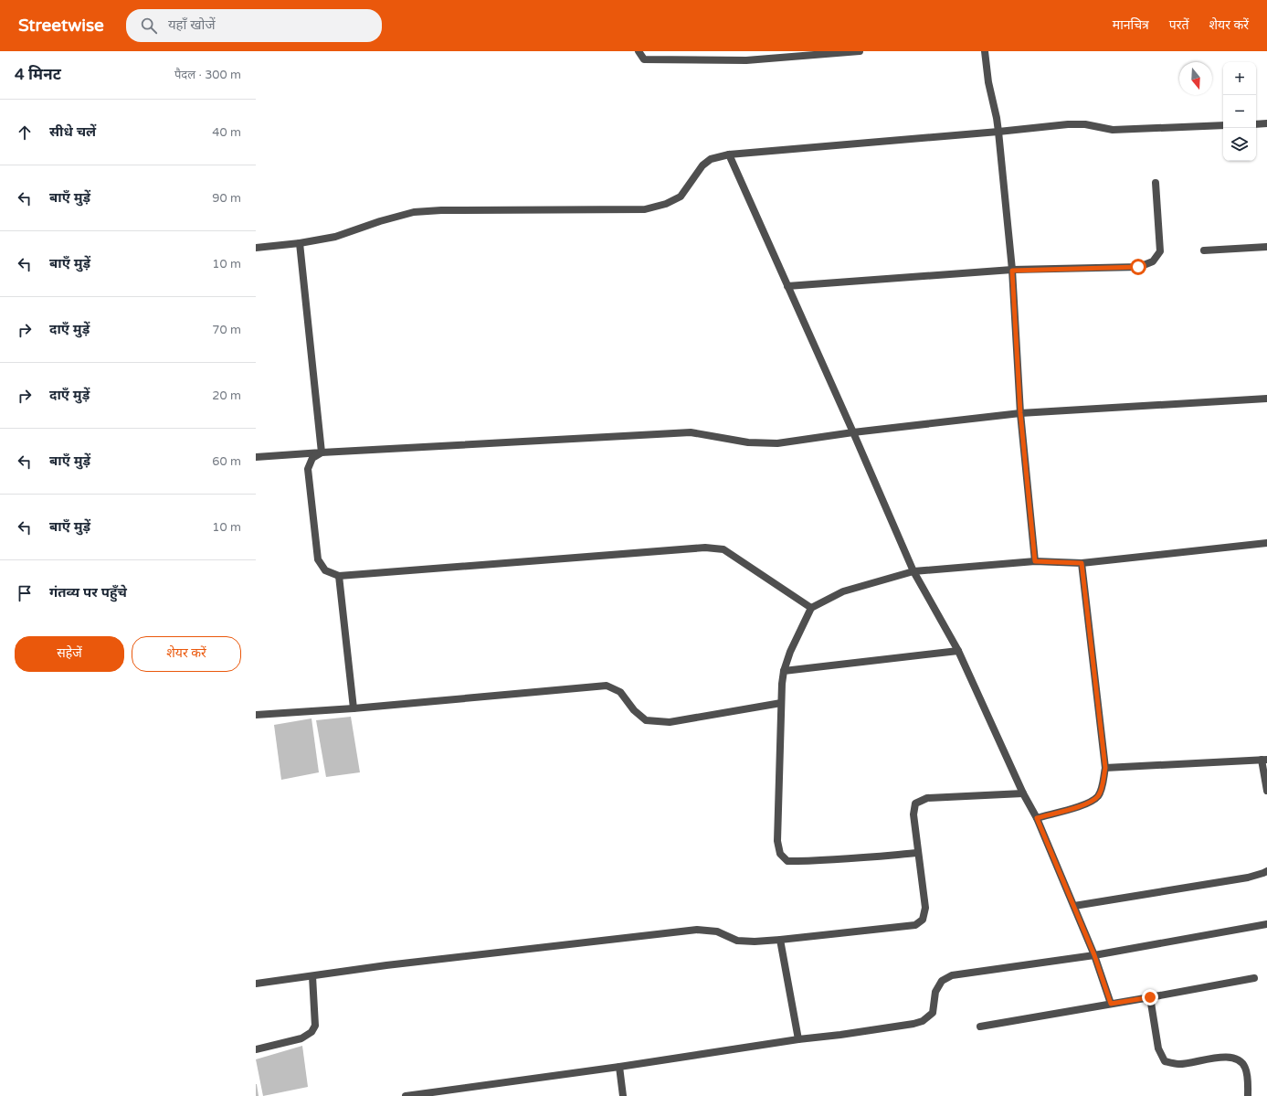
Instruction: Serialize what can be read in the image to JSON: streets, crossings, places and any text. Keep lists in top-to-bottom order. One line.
{"north":"bottom","page":{"header":"Streetwise","search":"यहाँ खोजें","nav":["मानचित्र","परतें","शेयर करें"],"heading":["4 मिनट","पैदल · 300 m"],"map_buttons":["+","−"],"list":[["सीधे चलें","40 m"],["बाएँ मुड़ें","90 m"],["बाएँ मुड़ें","10 m"],["दाएँ मुड़ें","70 m"],["दाएँ मुड़ें","20 m"],["बाएँ मुड़ें","60 m"],["बाएँ मुड़ें","10 m"],"गंतव्य पर पहुँचे"],"buttons":["सहेजें","शेयर करें"]}}
